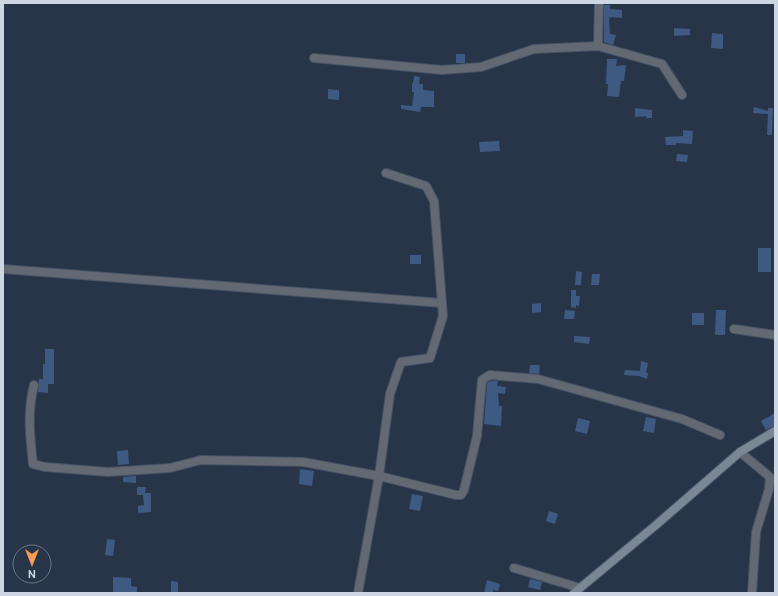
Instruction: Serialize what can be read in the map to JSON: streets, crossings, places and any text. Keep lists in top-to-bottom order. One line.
{"north":"bottom"}
